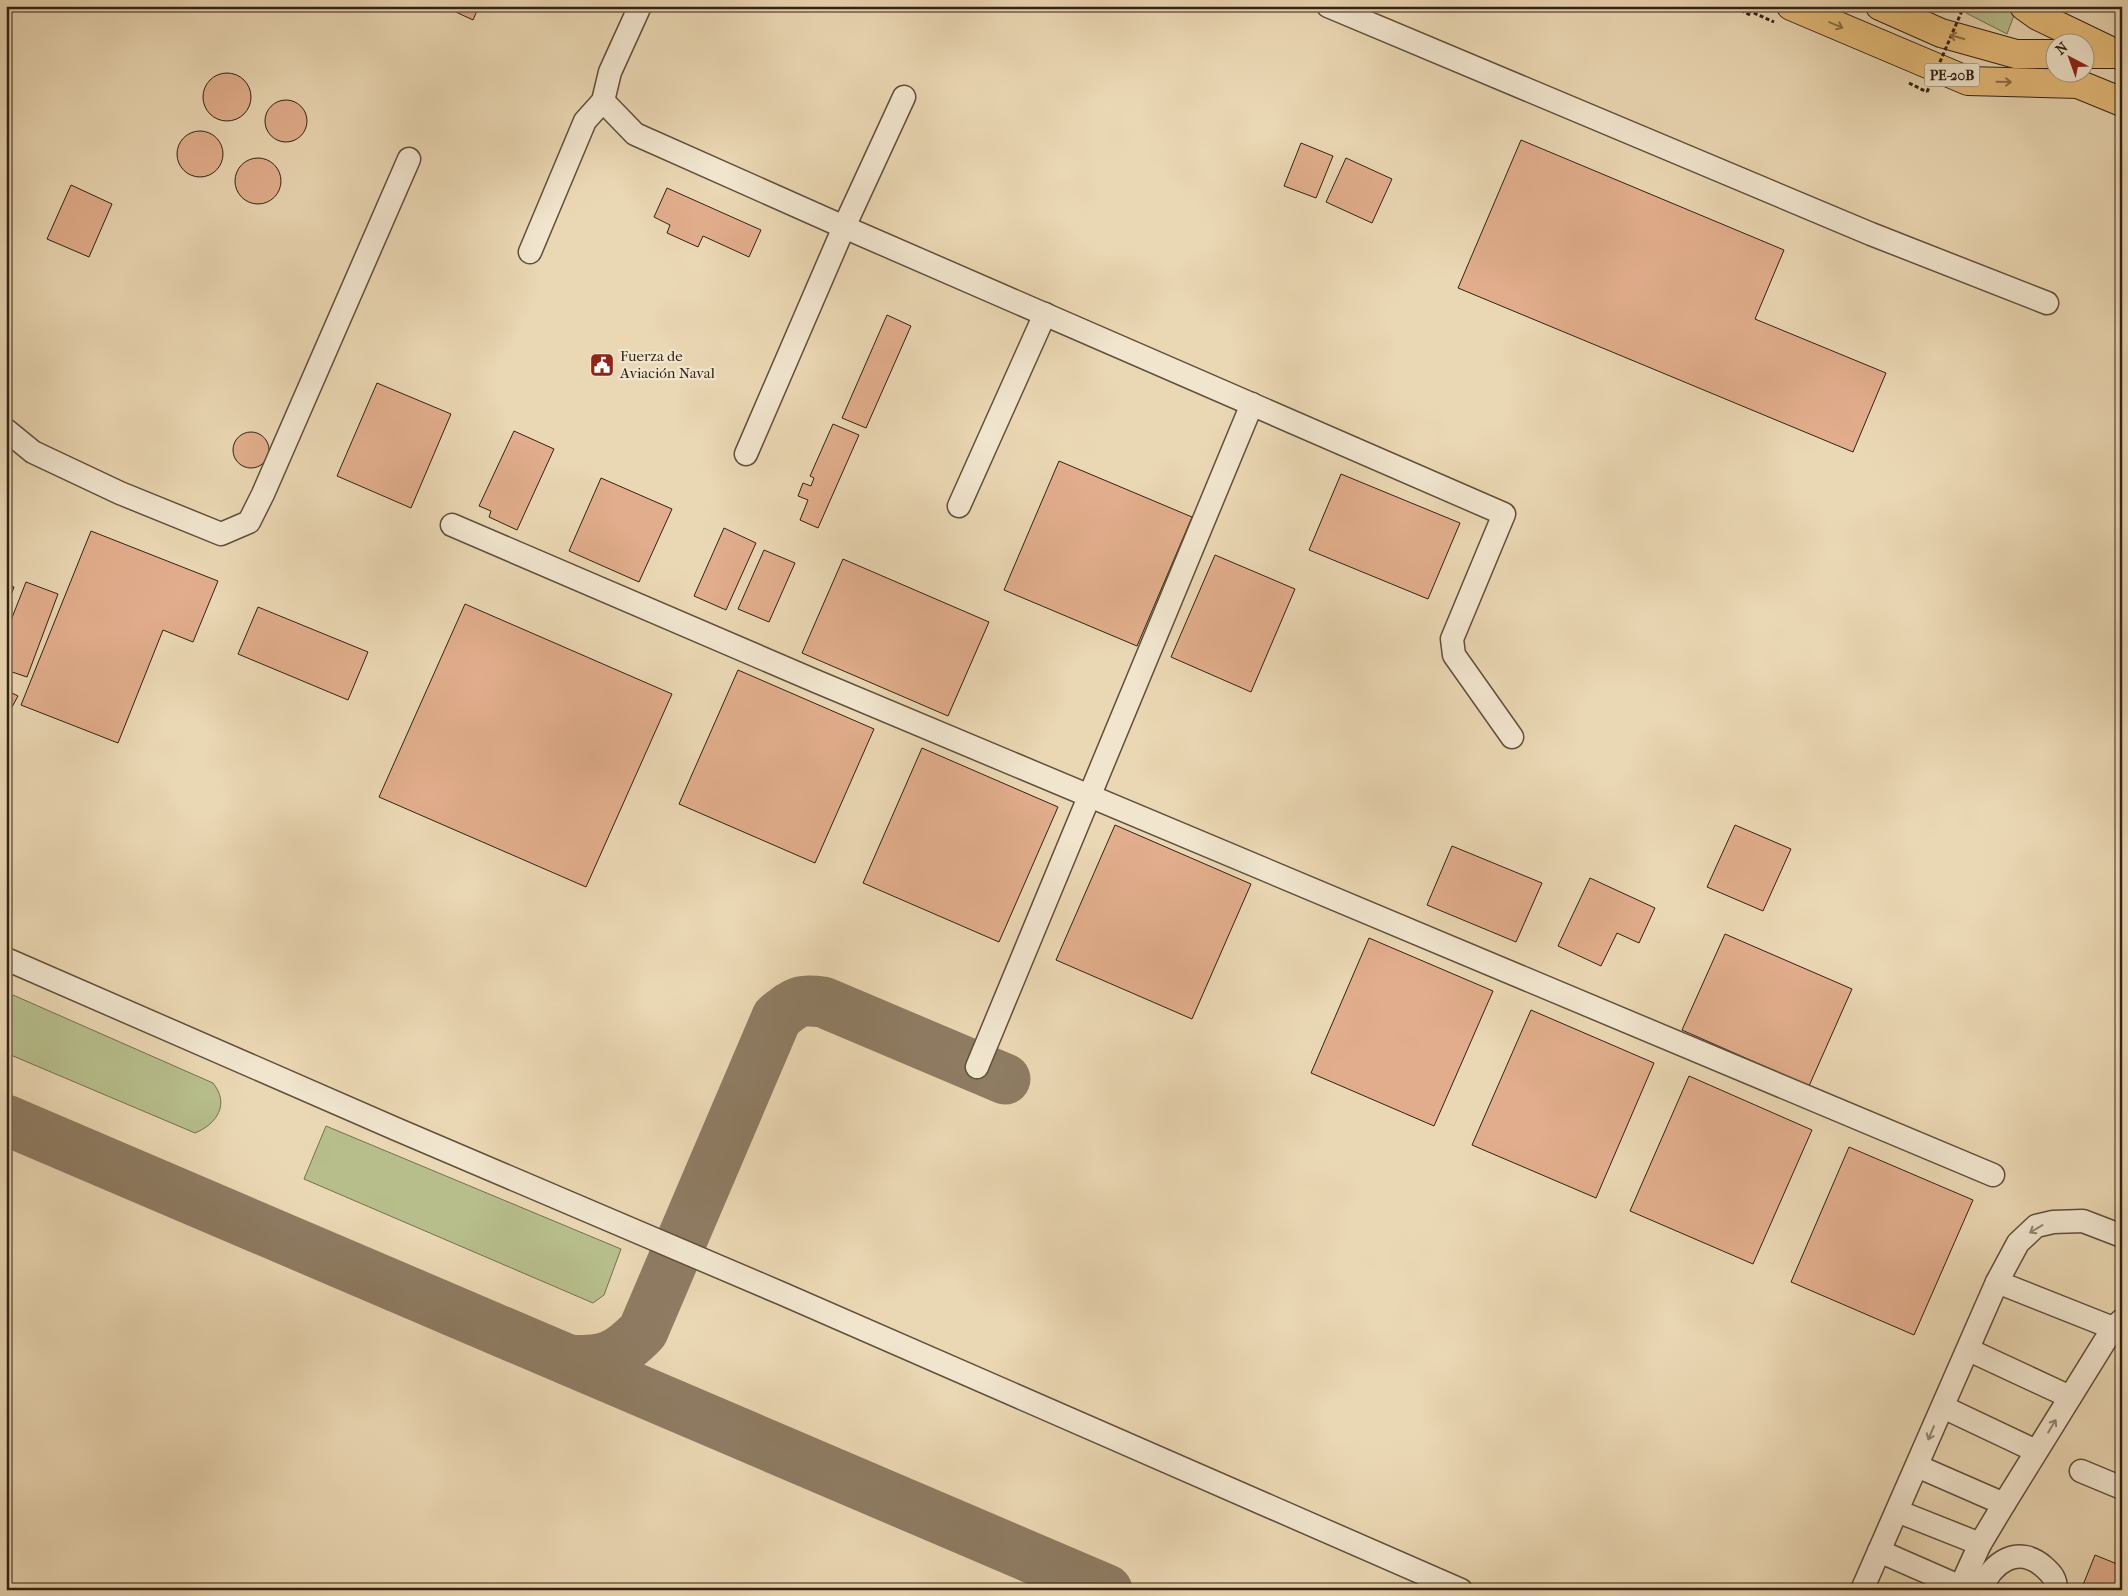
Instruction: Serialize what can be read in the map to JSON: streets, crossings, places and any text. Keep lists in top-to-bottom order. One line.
{"streets":{"main road":["PE-20B"]},"places":{"public building":["Fuerza de Aviación Naval"]},"north":"top left"}
